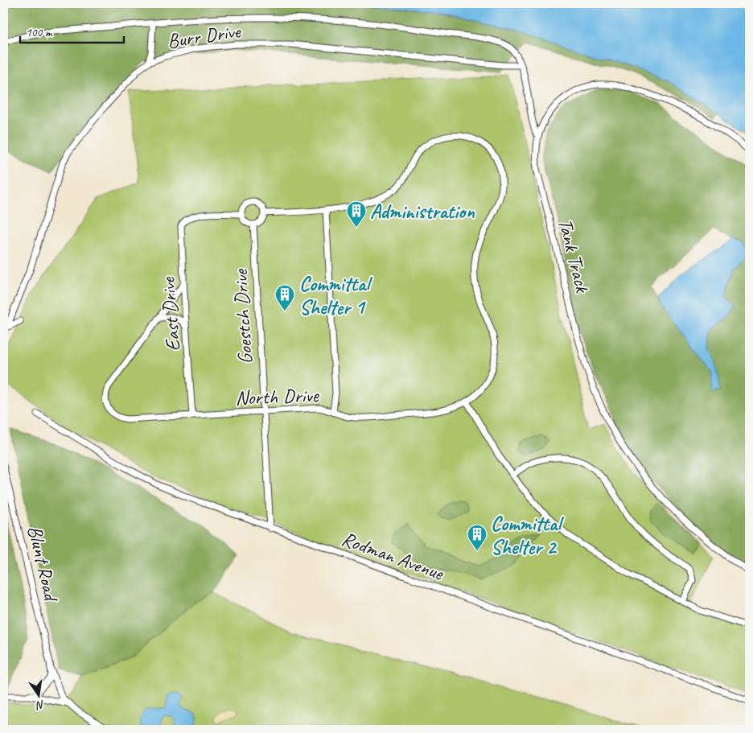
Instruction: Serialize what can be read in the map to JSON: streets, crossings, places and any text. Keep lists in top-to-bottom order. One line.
{"streets":{"street":["Burr Drive","Tank Track","East Drive","Goestch Drive","North Drive","Rodman Avenue","Blunt Road"]},"crossings":[["East Drive","Goestch Drive"],["East Drive","North Drive"],["Goestch Drive","North Drive"],["Goestch Drive","Rodman Avenue"]],"places":{"building":["Administration","Committal Shelter 1","Committal Shelter 2"]},"scale_bar":"100 m","north":"bottom"}
